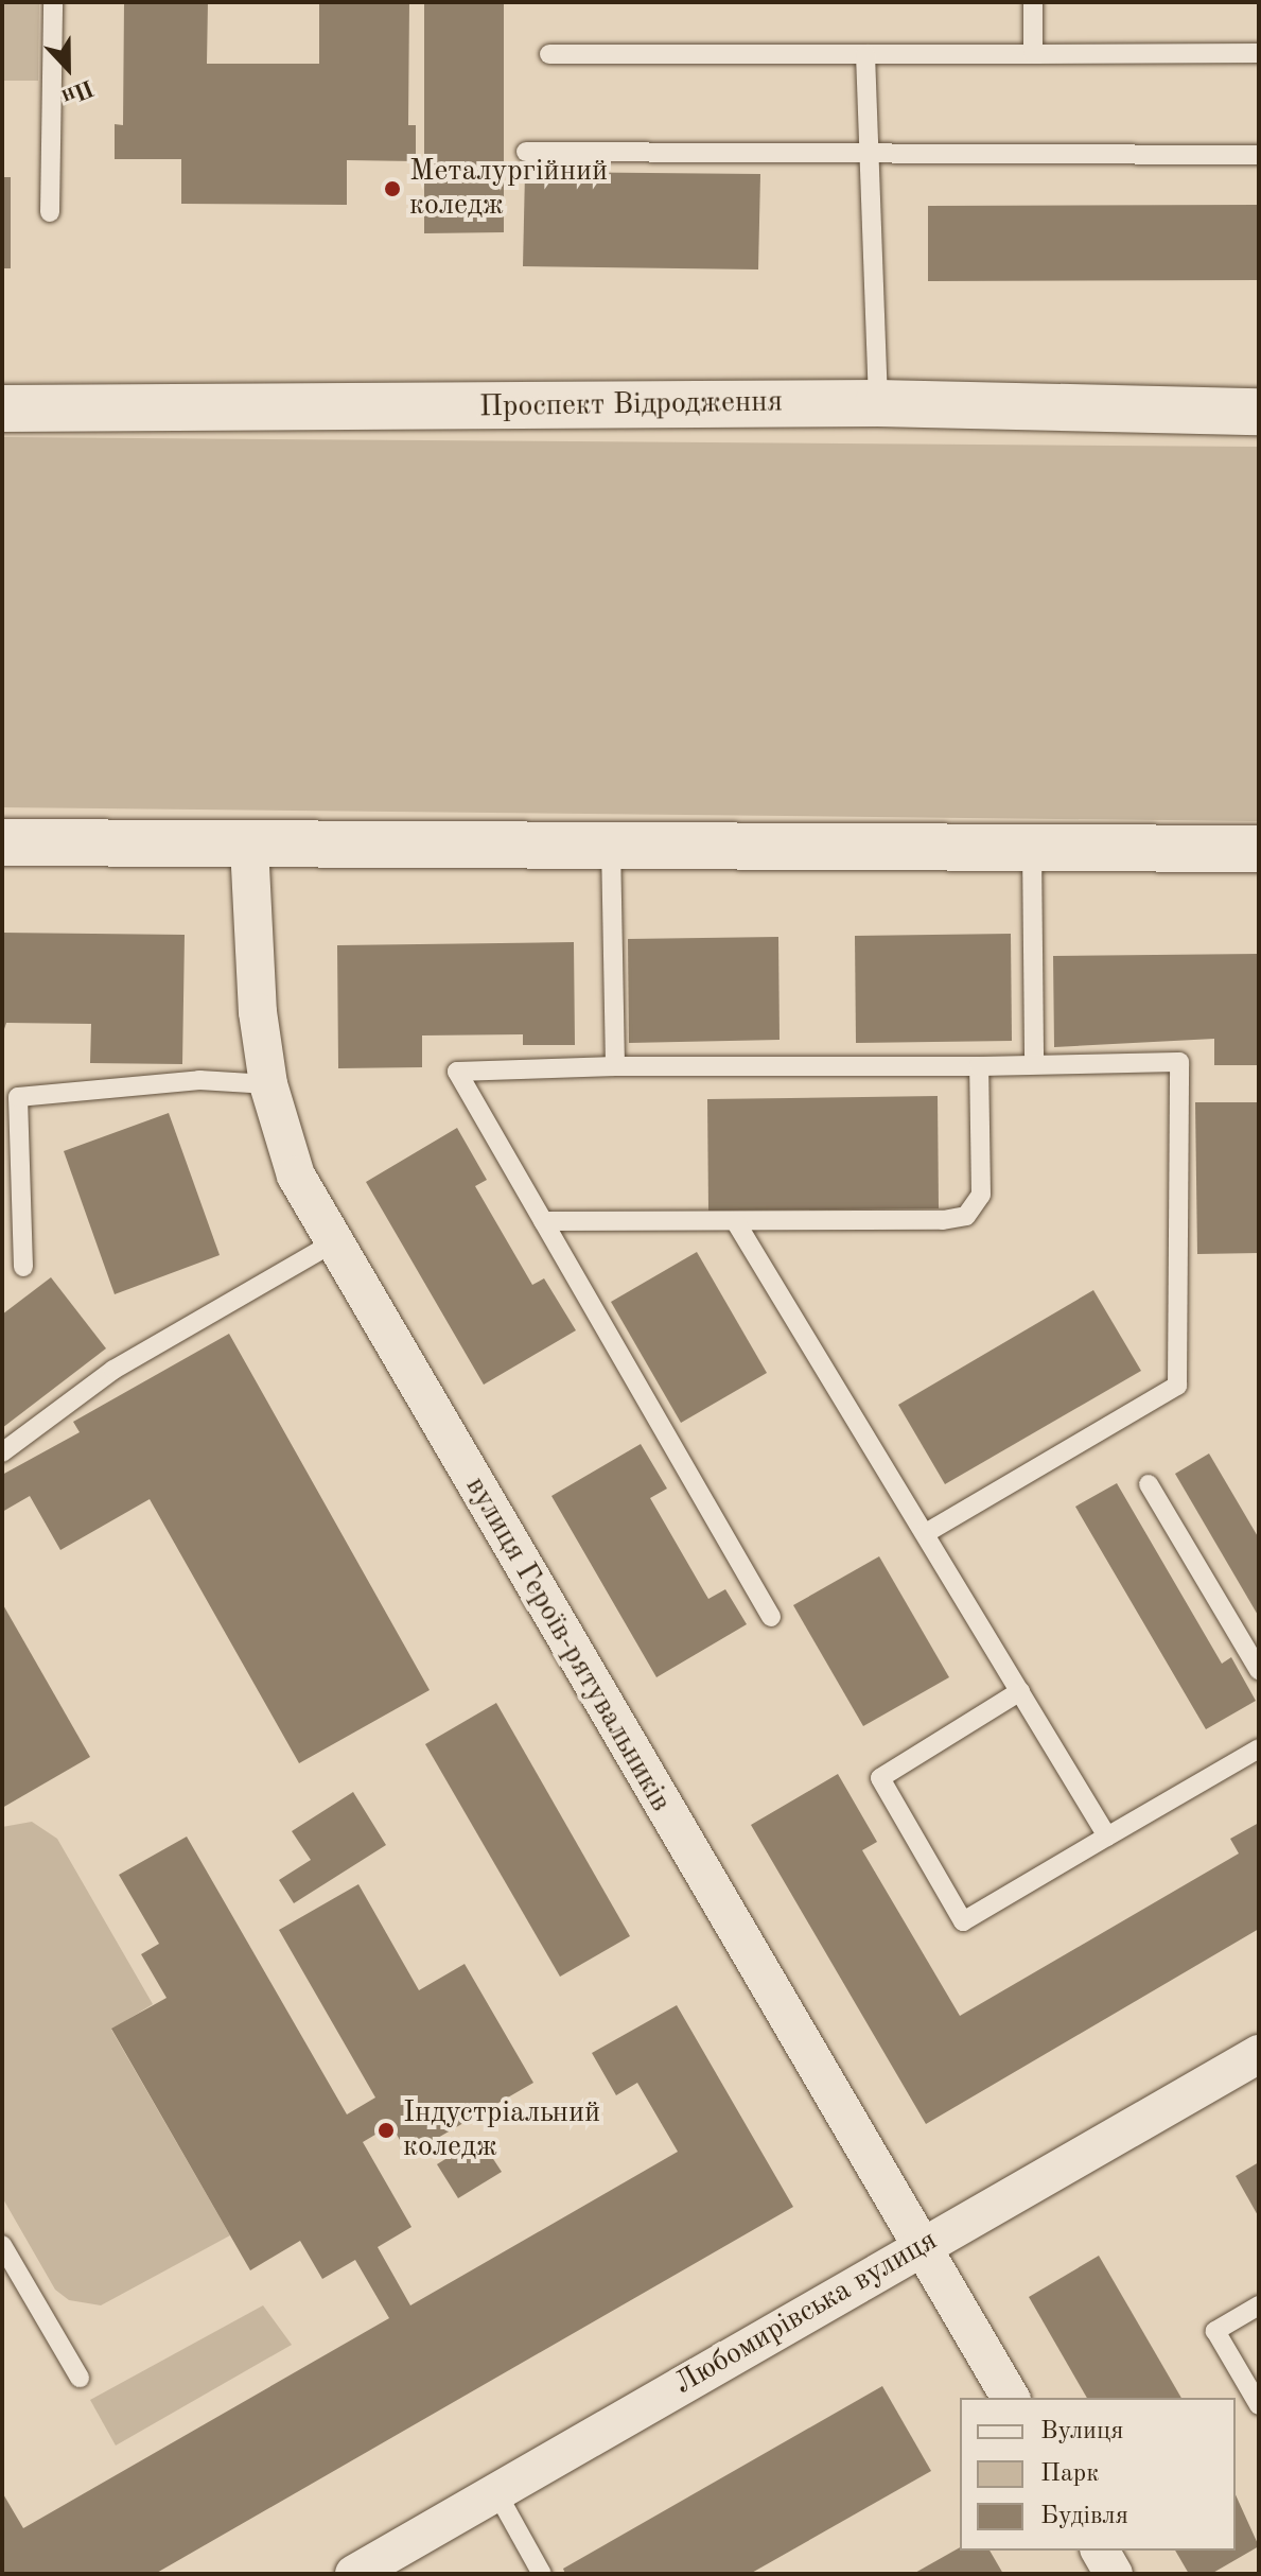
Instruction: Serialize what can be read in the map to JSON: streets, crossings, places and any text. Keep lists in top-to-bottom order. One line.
{"streets":{"main road":["Проспект Відродження"],"street":["вулиця Героїв-рятувальників","Любомирівська вулиця"]},"crossings":[["вулиця Героїв-рятувальників","Любомирівська вулиця"]],"places":["Металургійний коледж","Індустріальний коледж"],"legend":["Вулиця","Парк","Будівля"],"north":"bottom"}
